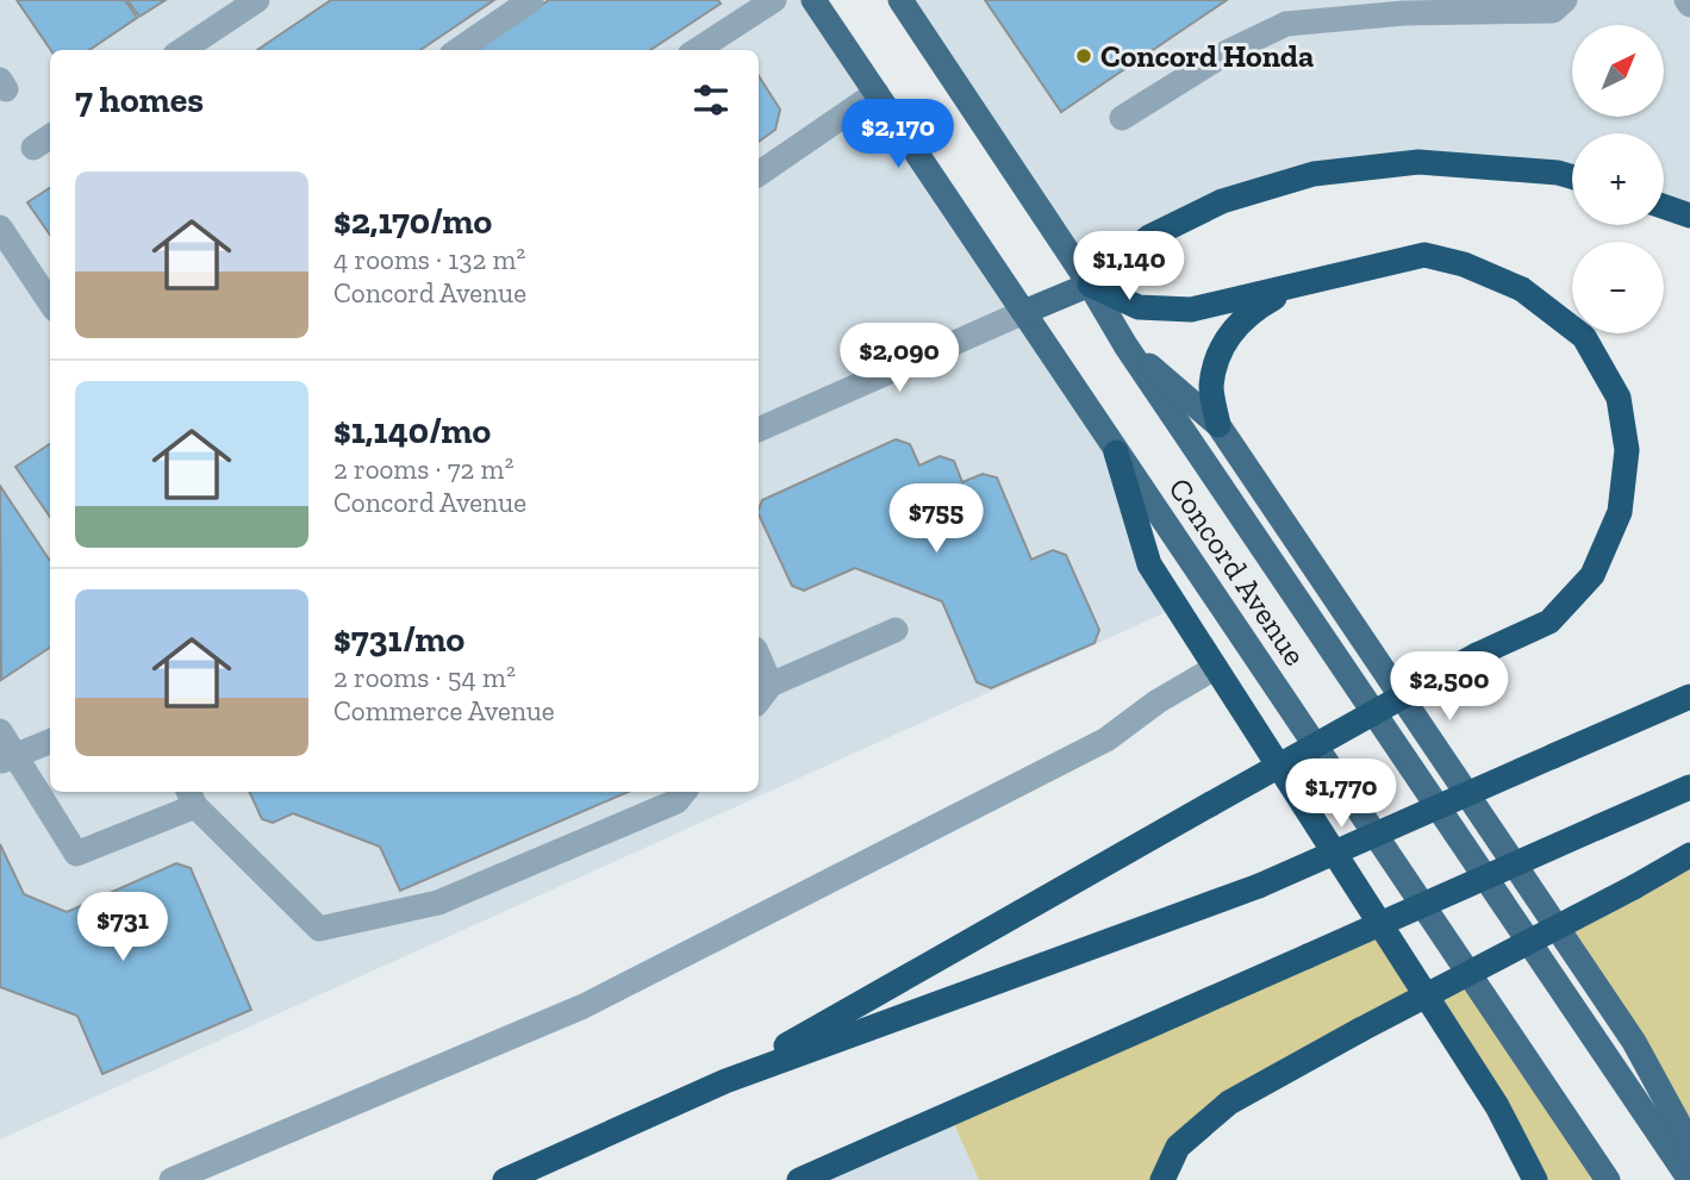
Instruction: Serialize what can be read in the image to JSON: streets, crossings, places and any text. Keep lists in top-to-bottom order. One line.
{"streets":{"main road":["Concord Avenue"]},"places":["Concord Honda"],"north":"top right","page":{"map_buttons":["+","−"],"heading":"7 homes","price":["$2,170","$1,140","$2,090","$755","$2,500","$1,770","$731"],"list":[{"name":"$2,170/mo","note":"4 rooms · 132 m² · Concord Avenue"},{"name":"$1,140/mo","note":"2 rooms · 72 m² · Concord Avenue"},{"name":"$731/mo","note":"2 rooms · 54 m² · Commerce Avenue"}]}}
